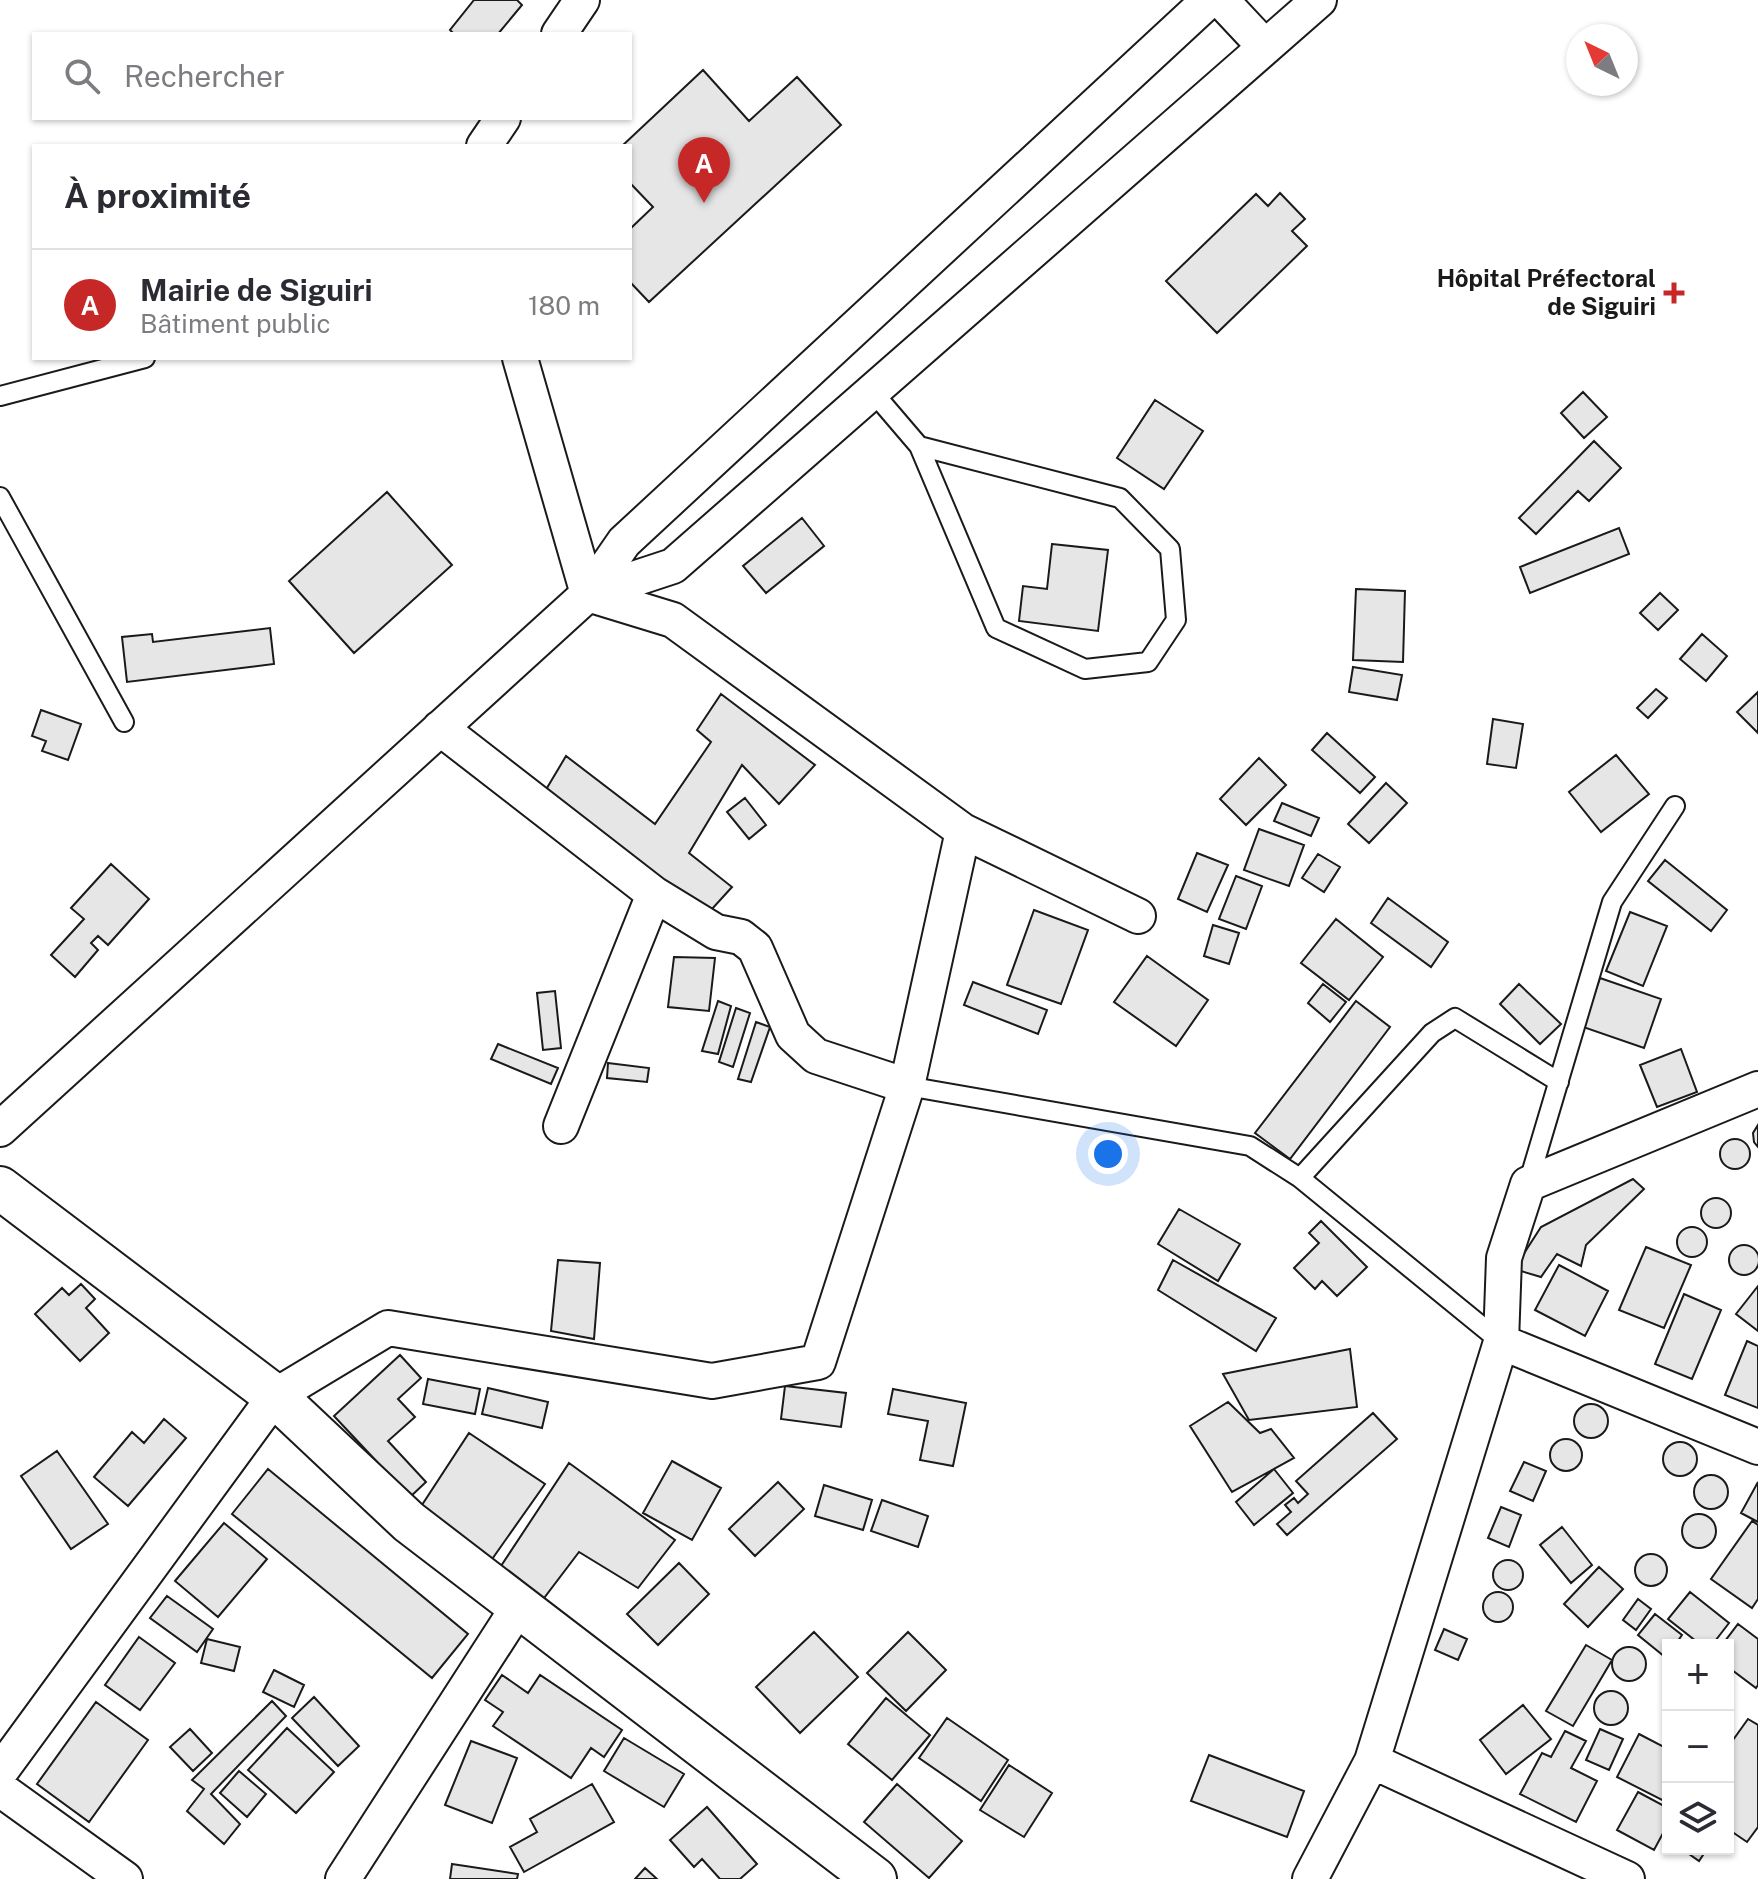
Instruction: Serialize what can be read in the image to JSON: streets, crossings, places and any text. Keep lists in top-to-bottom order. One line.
{"places":{"health":["Hôpital Préfectoral de Siguiri"]},"north":"top left","page":{"search":"Rechercher","pins":"A","heading":"À proximité","list":[{"mark":"A","name":"Mairie de Siguiri","note":"Bâtiment public","value":"180 m"}],"map_buttons":["+","−"]}}
